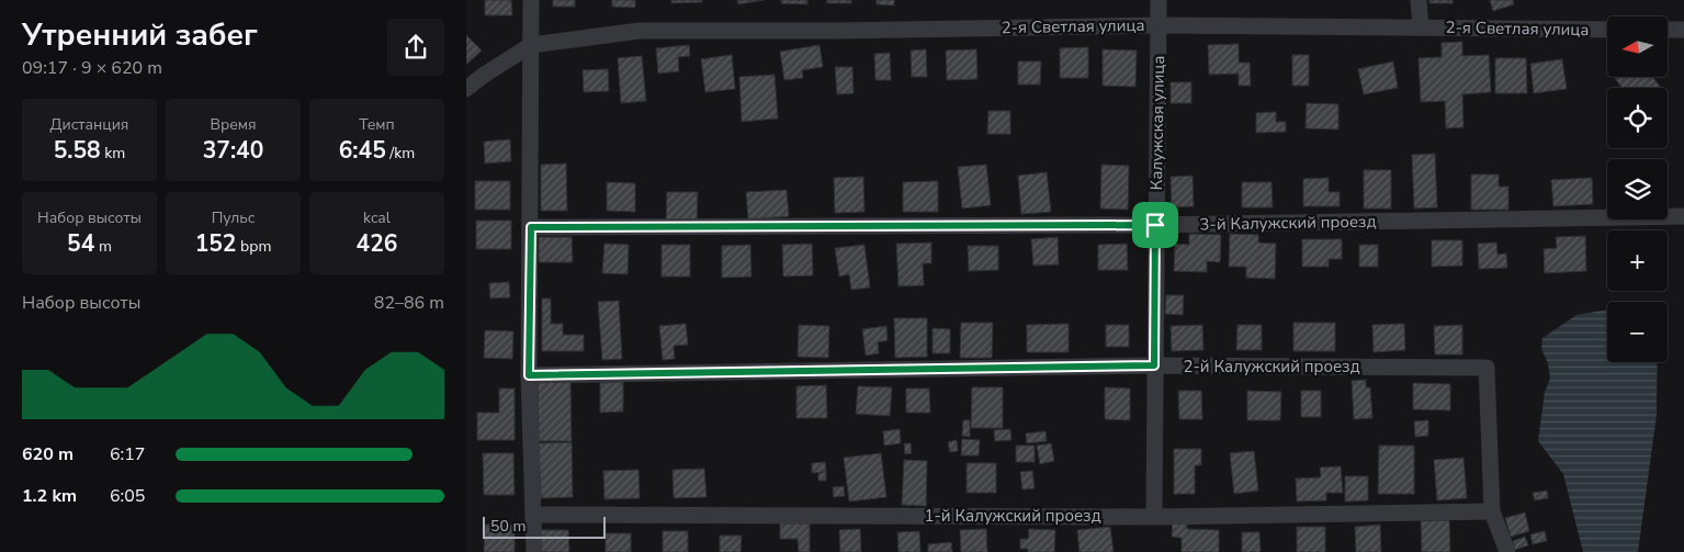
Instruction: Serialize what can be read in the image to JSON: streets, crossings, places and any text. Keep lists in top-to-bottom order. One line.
{"streets":{"street":["2-я Светлая улица","Калужская улица","3-й Калужский проезд","2-й Калужский проезд","1-й Калужский проезд"]},"crossings":[["2-я Светлая улица","Калужская улица"],["Калужская улица","3-й Калужский проезд"],["Калужская улица","2-й Калужский проезд"],["Калужская улица","1-й Калужский проезд"],["2-й Калужский проезд","1-й Калужский проезд"]],"scale_bar":"50 m","north":"left","page":{"heading":["Утренний забег","09:17 · 9 × 620 m"],"map_buttons":["+","−"],"stats":[["Дистанция","5.58 km"],["Время","37:40"],["Темп","6:45 /km"],["Набор высоты","54 m"],["Пульс","152 bpm"],["kcal","426"]],"chart":["Набор высоты","82–86 m"],"list":[{"name":"620 m","note":"6:17"},{"name":"1.2 km","note":"6:05"}],"scale":"50 m"}}
